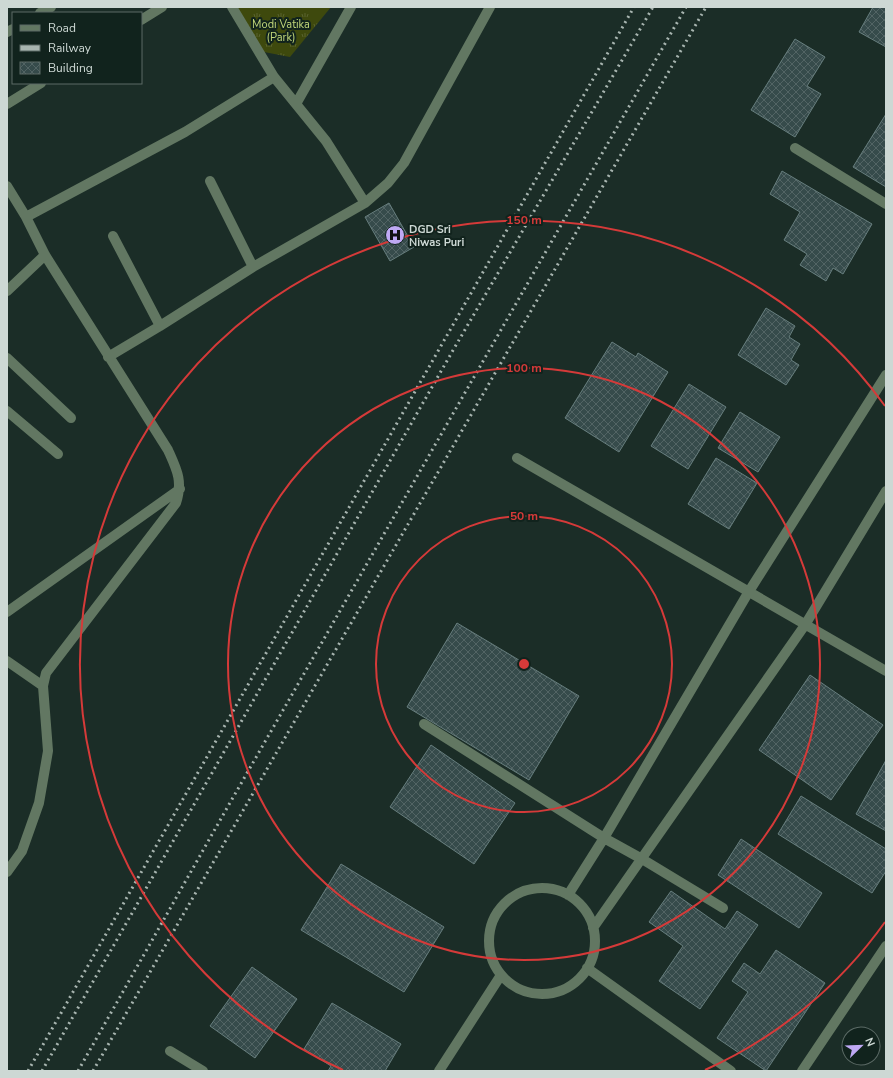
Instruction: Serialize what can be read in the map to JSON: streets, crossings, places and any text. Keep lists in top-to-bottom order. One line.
{"parks":["Modi Vatika (Park)"],"places":{"hospital":["DGD Sri Niwas Puri"]},"legend":["Road","Railway","Building"],"north":"top right","rings":["150 m","100 m","50 m"]}
